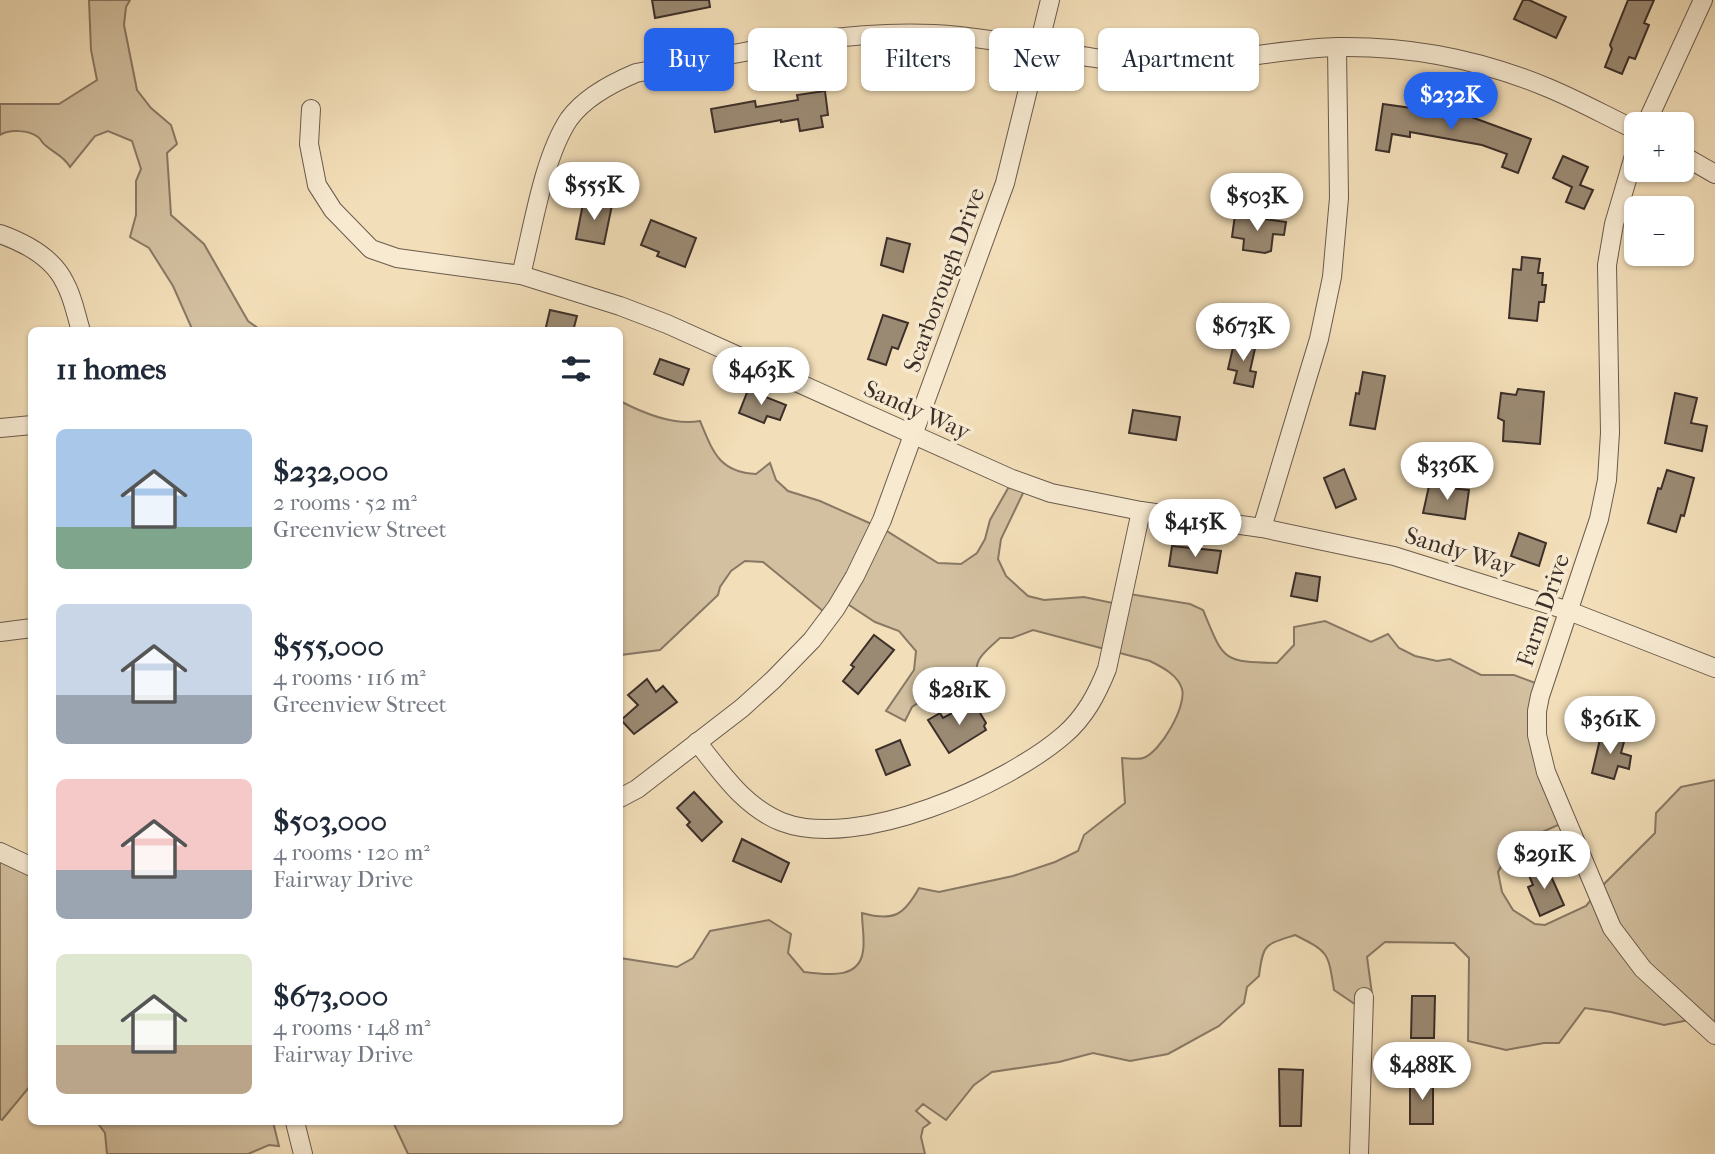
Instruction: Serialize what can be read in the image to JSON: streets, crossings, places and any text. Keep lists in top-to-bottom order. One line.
{"streets":{"street":["Scarborough Drive","Sandy Way","Farm Drive"]},"crossings":[["Scarborough Drive","Sandy Way"],["Sandy Way","Farm Drive"]],"page":{"chip":["Buy","Rent","Filters","New","Apartment"],"price":["$232K","$555K","$503K","$673K","$463K","$336K","$415K","$281K","$361K","$291K","$488K"],"map_buttons":["+","−"],"heading":"11 homes","list":[{"name":"$232,000","note":"2 rooms · 52 m² · Greenview Street"},{"name":"$555,000","note":"4 rooms · 116 m² · Greenview Street"},{"name":"$503,000","note":"4 rooms · 120 m² · Fairway Drive"},{"name":"$673,000","note":"4 rooms · 148 m² · Fairway Drive"}]}}
